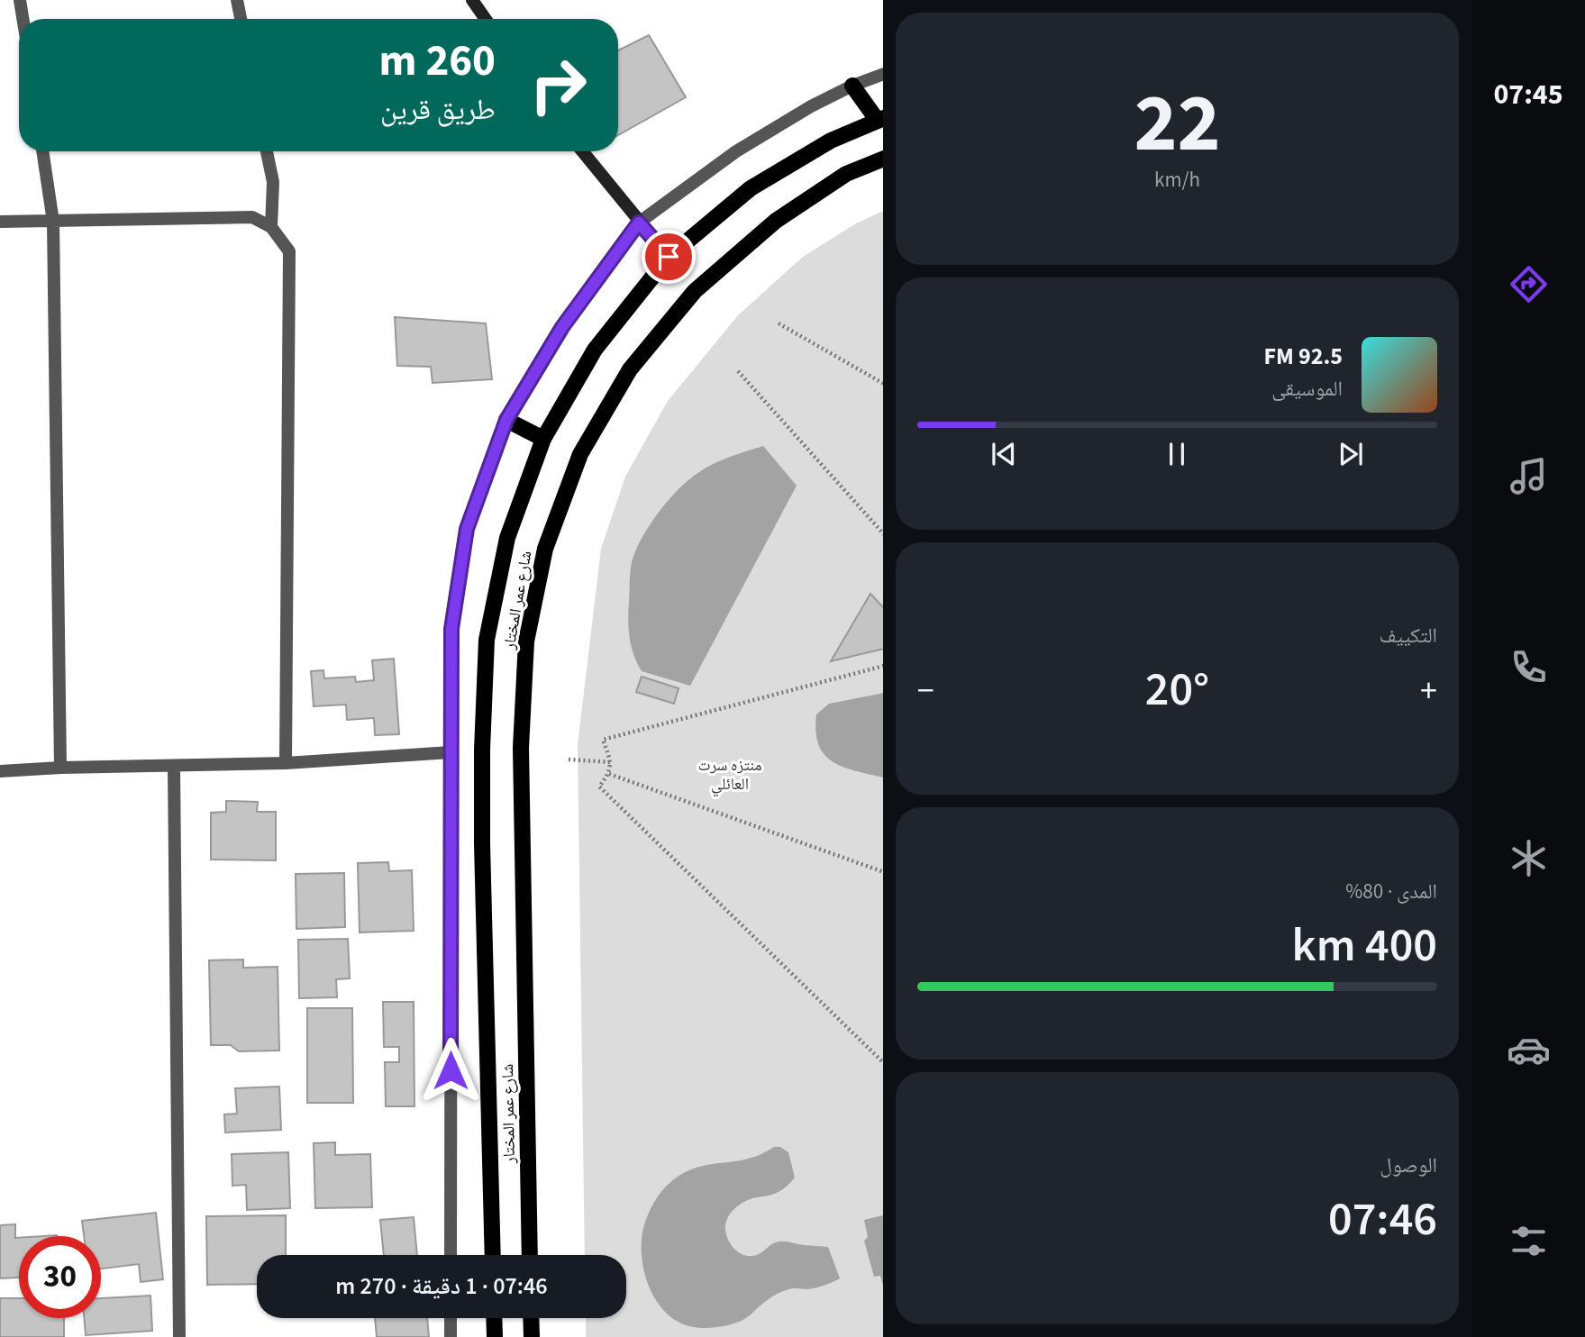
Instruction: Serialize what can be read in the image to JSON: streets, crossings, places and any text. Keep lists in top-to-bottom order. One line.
{"streets":{"main road":["شارع عمر المختار"]},"parks":["منتزه سرت العائلي"],"page":{"tabs":"07:45","tile":[["22","km/h"],"التكييف",["المدى · 80%","400 km"],["الوصول","07:46"]],"turn":["260 m","طريق قرين"],"song":["92.5 FM","الموسيقى"],"heat":["−","20°","+"],"limit":"30","trip":"07:46 · 1 دقيقة · 270 m"}}
